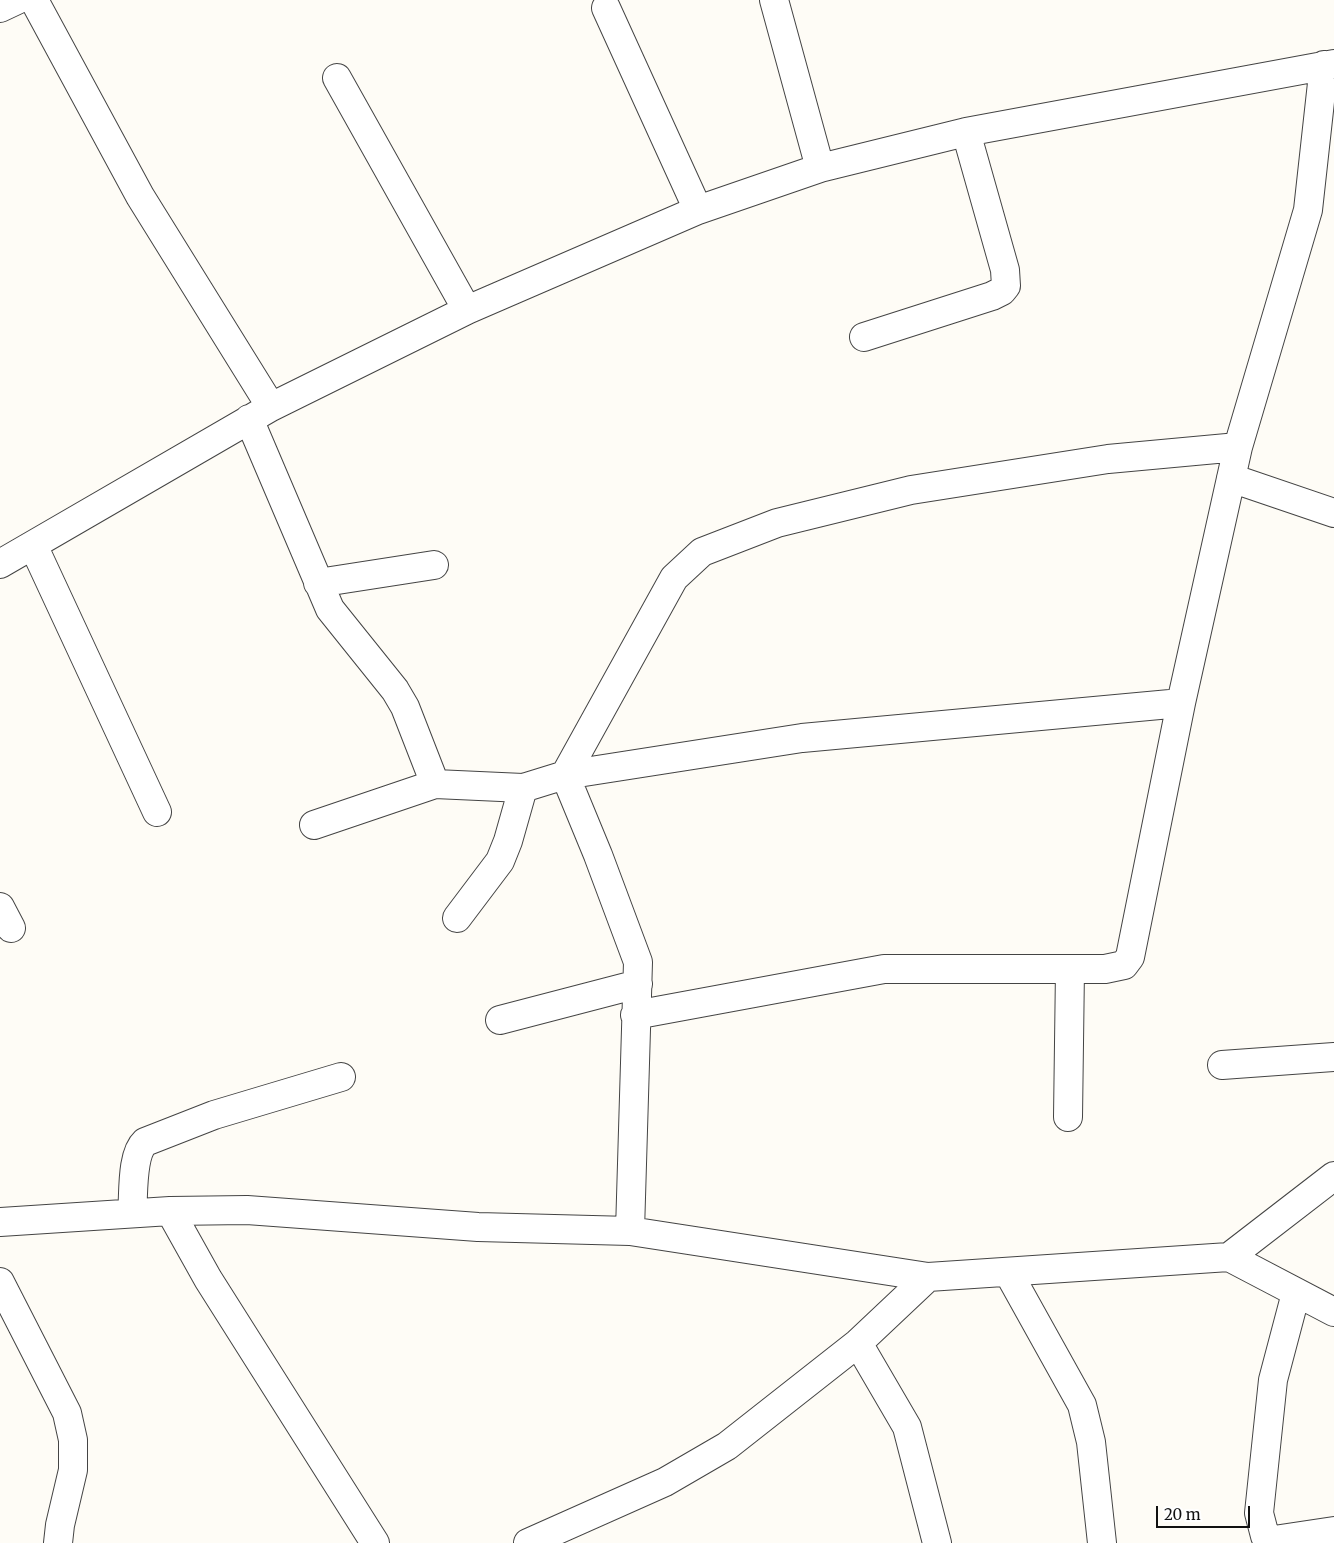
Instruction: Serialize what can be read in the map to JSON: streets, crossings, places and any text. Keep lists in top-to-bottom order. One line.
{"scale_bar":"20 m"}
